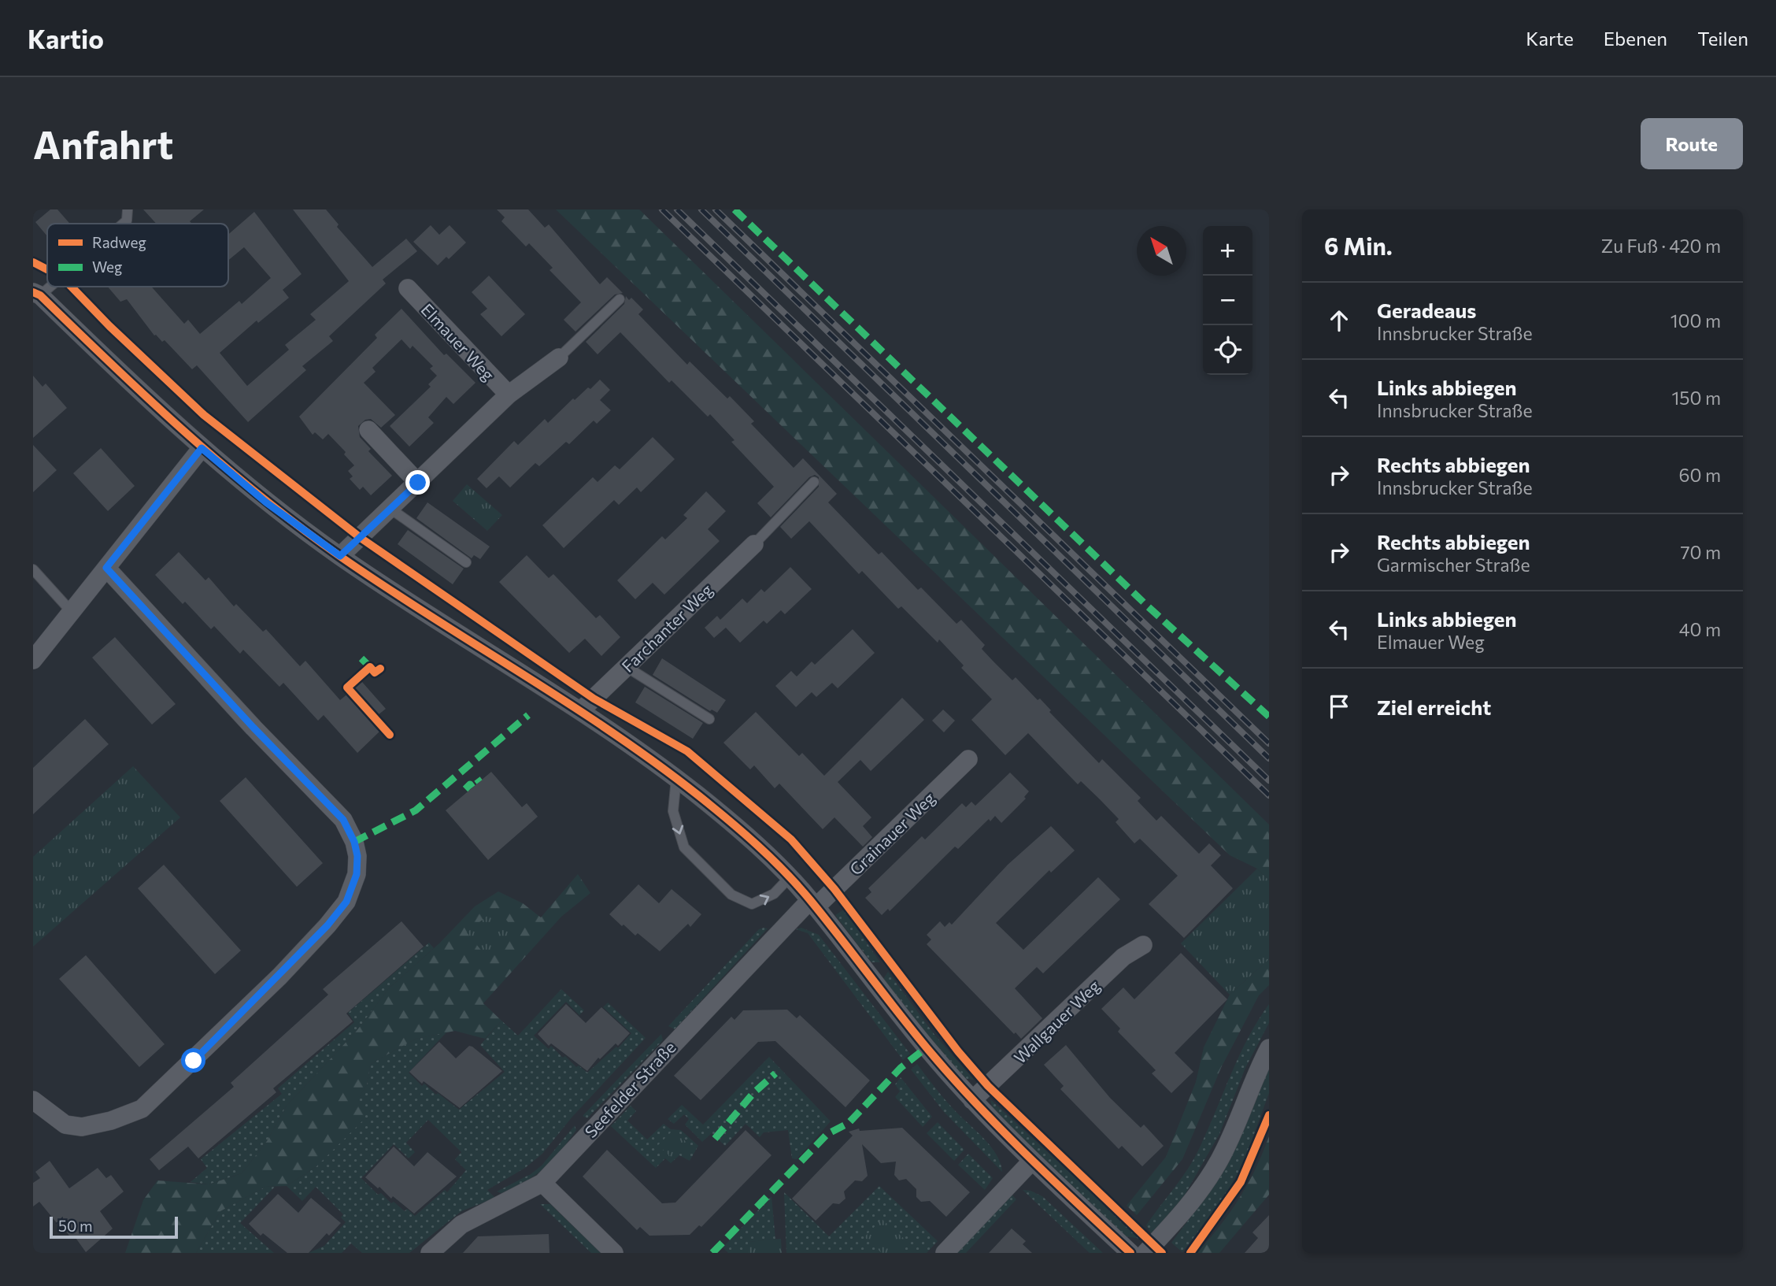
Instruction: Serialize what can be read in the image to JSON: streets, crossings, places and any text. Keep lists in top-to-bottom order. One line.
{"streets":{"street":["Elmauer Weg","Farchanter Weg","Grainauer Weg","Wallgauer Weg","Seefelder Straße"]},"crossings":[["Grainauer Weg","Seefelder Straße"]],"legend":["Radweg","Weg"],"scale_bar":"50 m","north":"top left","page":{"header":"Kartio","nav":["Karte","Ebenen","Teilen"],"buttons":"Route","title":"Anfahrt","heading":["6 Min.","Zu Fuß · 420 m"],"map_buttons":["+","−"],"list":[["Geradeaus","Innsbrucker Straße","100 m"],["Links abbiegen","Innsbrucker Straße","150 m"],["Rechts abbiegen","Innsbrucker Straße","60 m"],["Rechts abbiegen","Garmischer Straße","70 m"],["Links abbiegen","Elmauer Weg","40 m"],"Ziel erreicht"],"scale":"50 m"}}
